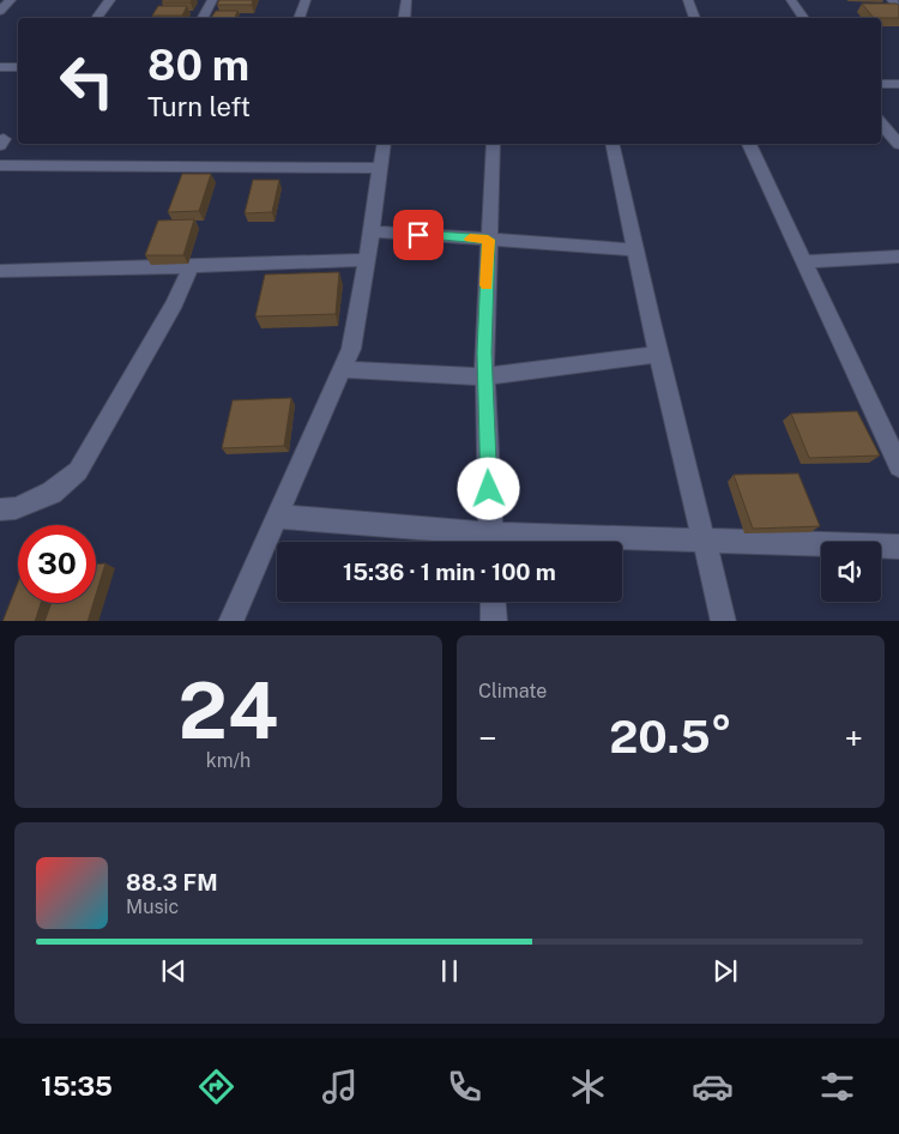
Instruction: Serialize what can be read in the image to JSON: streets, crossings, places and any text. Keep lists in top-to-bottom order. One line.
{"page":{"turn":["80 m","Turn left"],"limit":"30","trip":"15:36 · 1 min · 100 m","tile":[["24","km/h"],"Climate"],"heat":["−","20.5°","+"],"song":["88.3 FM","Music"],"tabs":"15:35"}}
